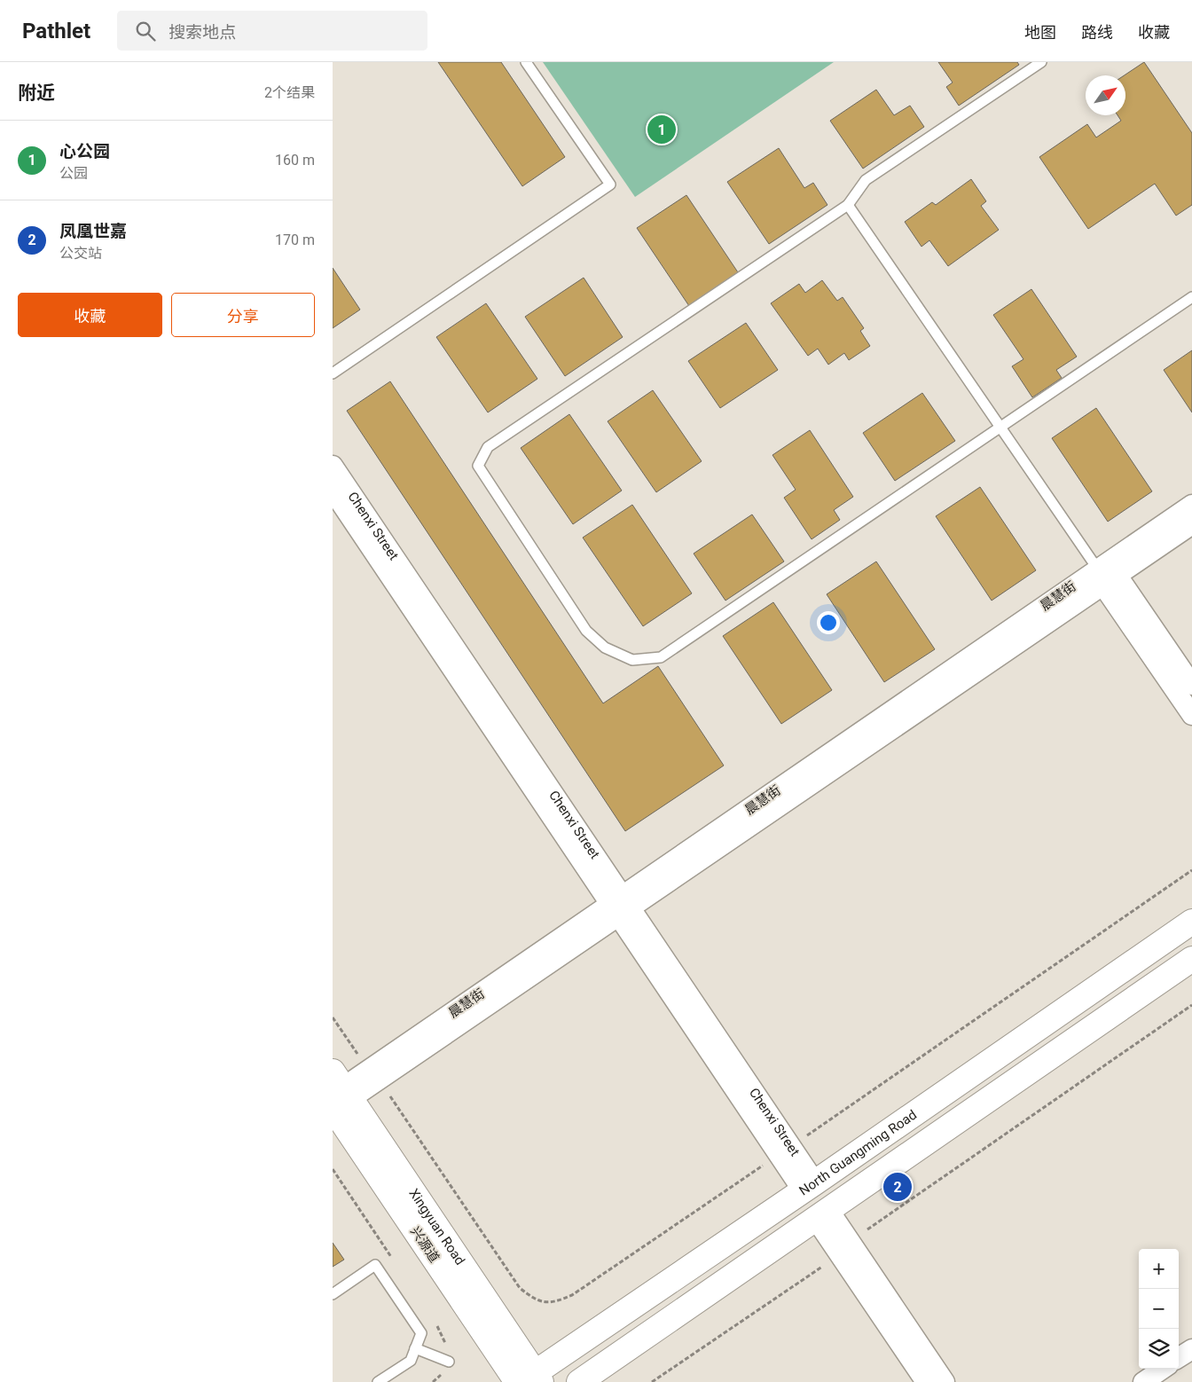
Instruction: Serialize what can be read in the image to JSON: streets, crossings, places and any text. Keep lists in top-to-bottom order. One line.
{"streets":{"main road":["North Guangming Road","兴源道"],"street":["Chenxi Street","晨慧街"]},"crossings":[["Chenxi Street","晨慧街"],["Chenxi Street","North Guangming Road"],["晨慧街","兴源道"],["North Guangming Road","兴源道"]],"north":"top right","page":{"header":"Pathlet","search":"搜索地点","nav":["地图","路线","收藏"],"heading":["附近","2个结果"],"pins":["1","2"],"list":[{"mark":"1","name":"心公园","note":"公园","value":"160 m"},{"mark":"2","name":"凤凰世嘉","note":"公交站","value":"170 m"}],"buttons":["收藏","分享"],"map_buttons":["+","−"]}}
